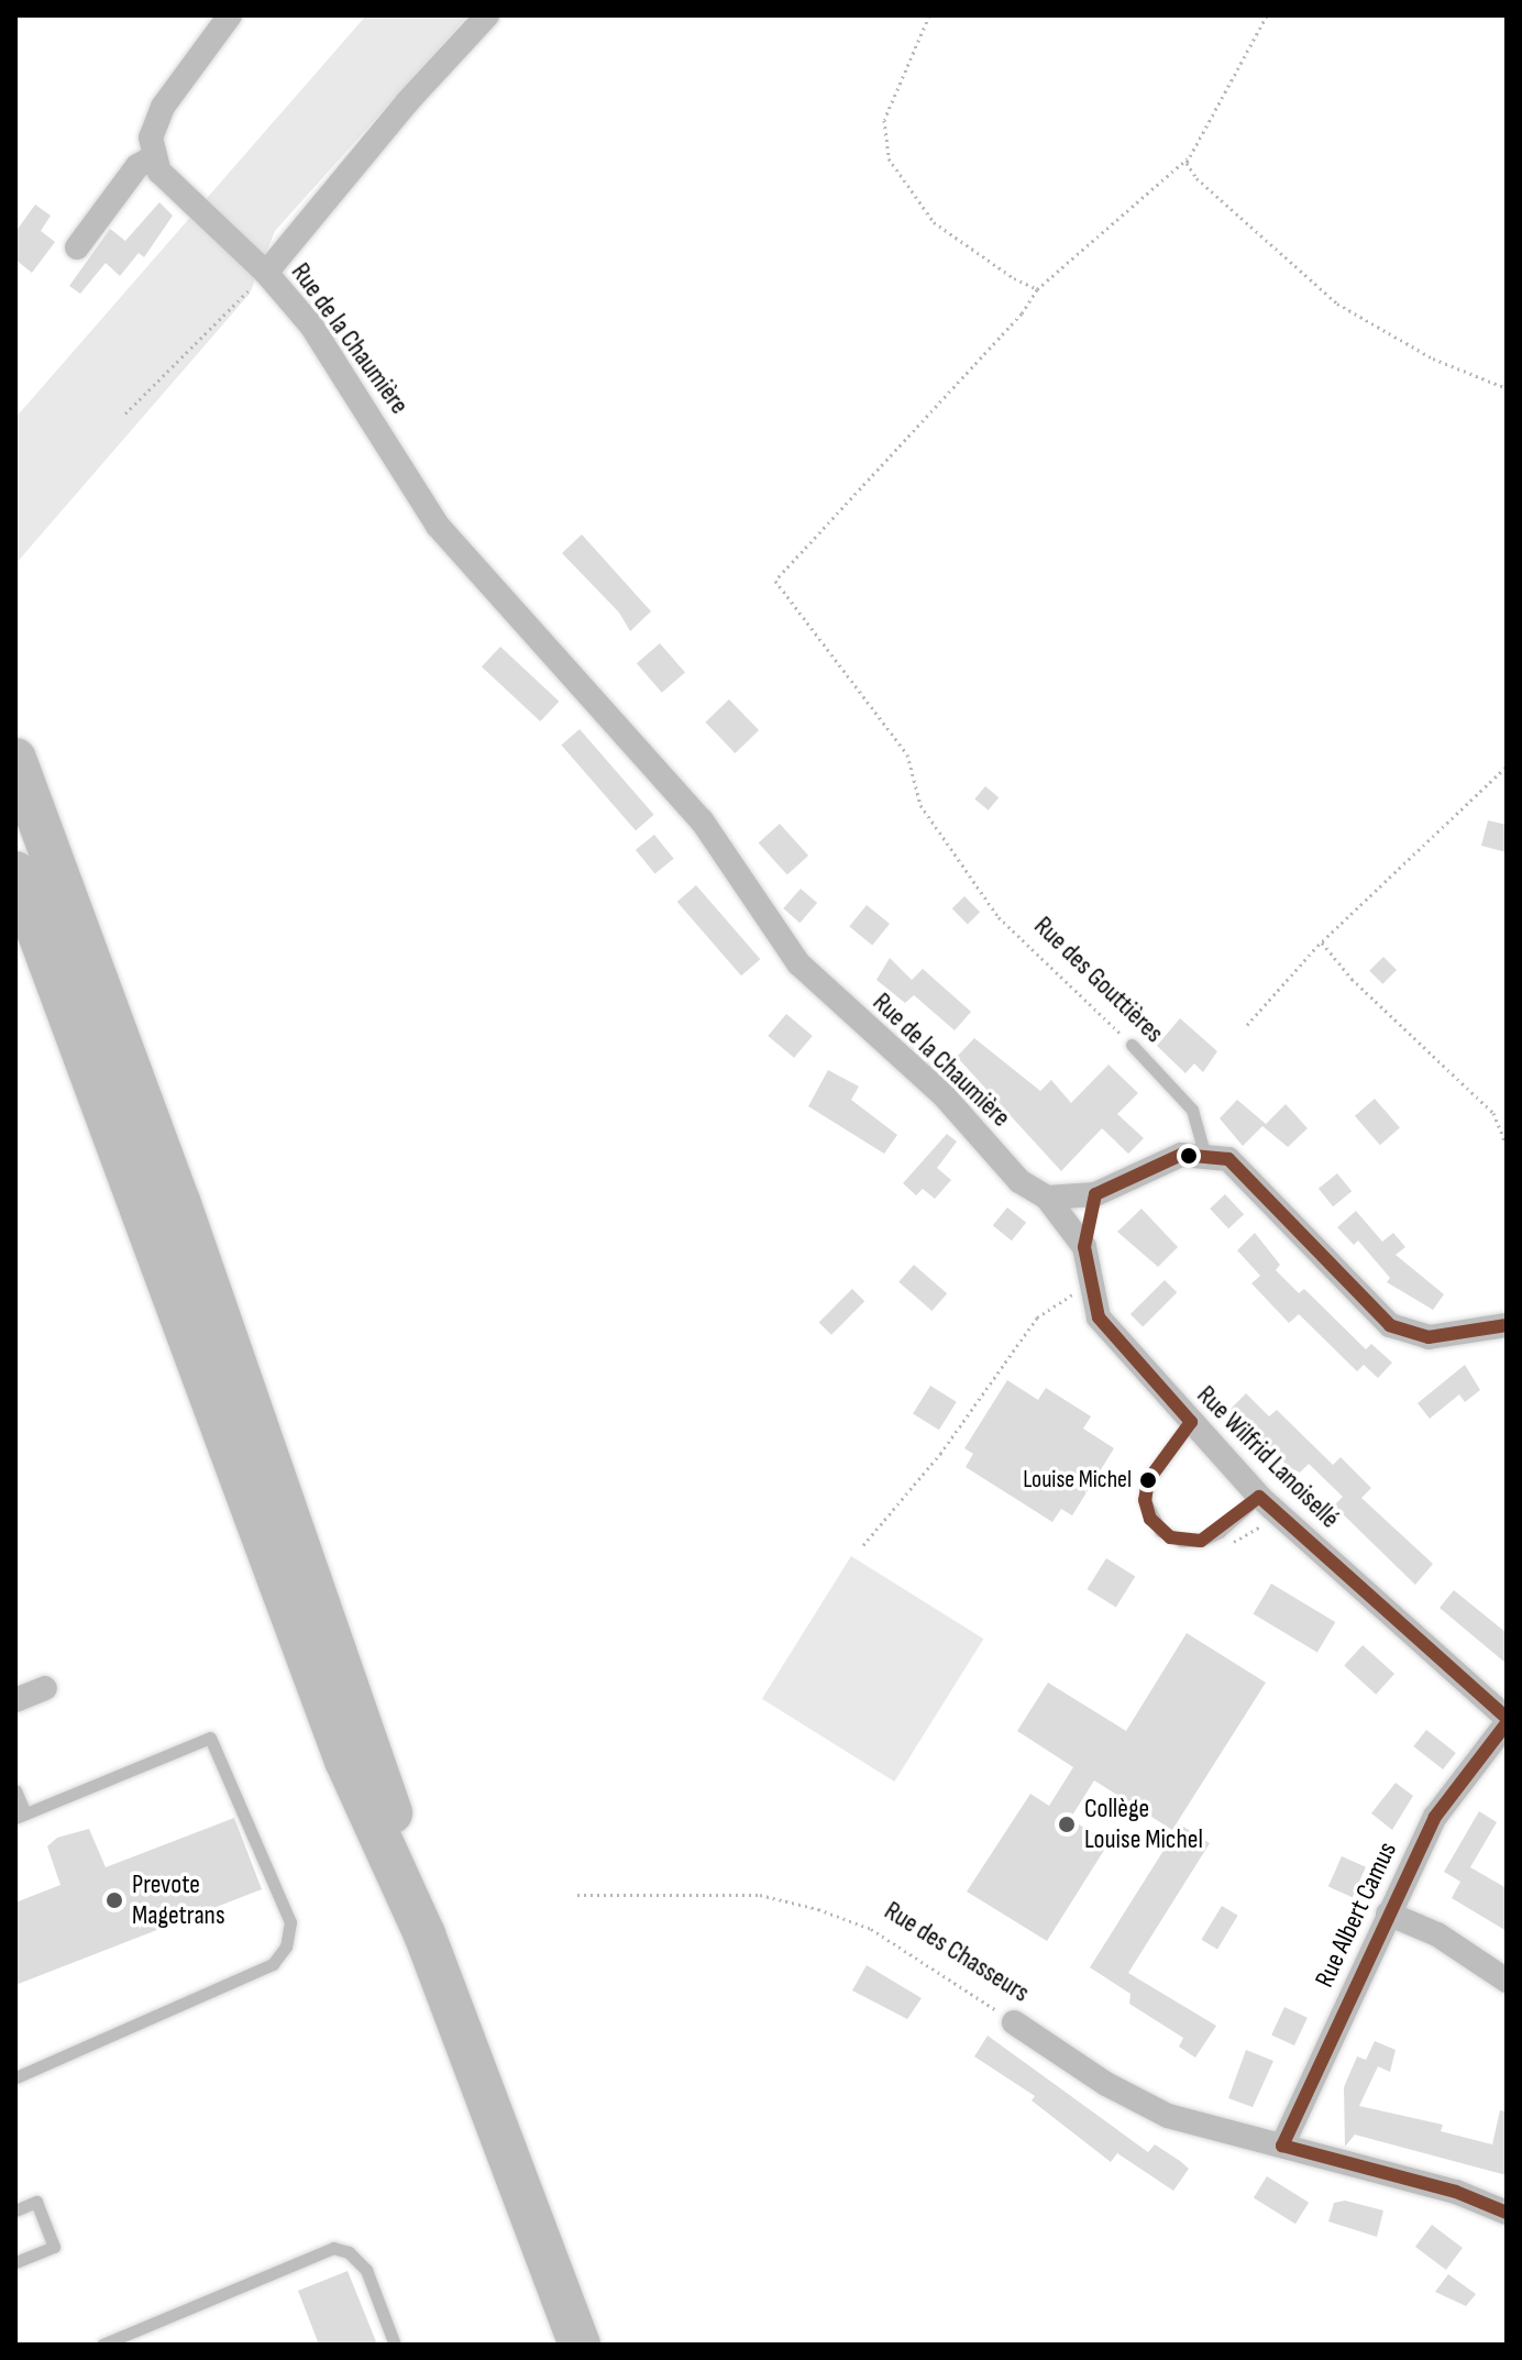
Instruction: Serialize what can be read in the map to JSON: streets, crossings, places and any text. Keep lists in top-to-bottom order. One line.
{"streets":{"street":["Rue de la Chaumière","Rue Wilfrid Lanoisellé","Rue Albert Camus","Rue des Chasseurs"],"lane":["Rue des Gouttières"]},"crossings":[["Rue de la Chaumière","Rue Wilfrid Lanoisellé"],["Rue Wilfrid Lanoisellé","Rue Albert Camus"],["Rue Albert Camus","Rue des Chasseurs"]],"places":["Louise Michel","Collège Louise Michel","Prevote Magetrans"]}
